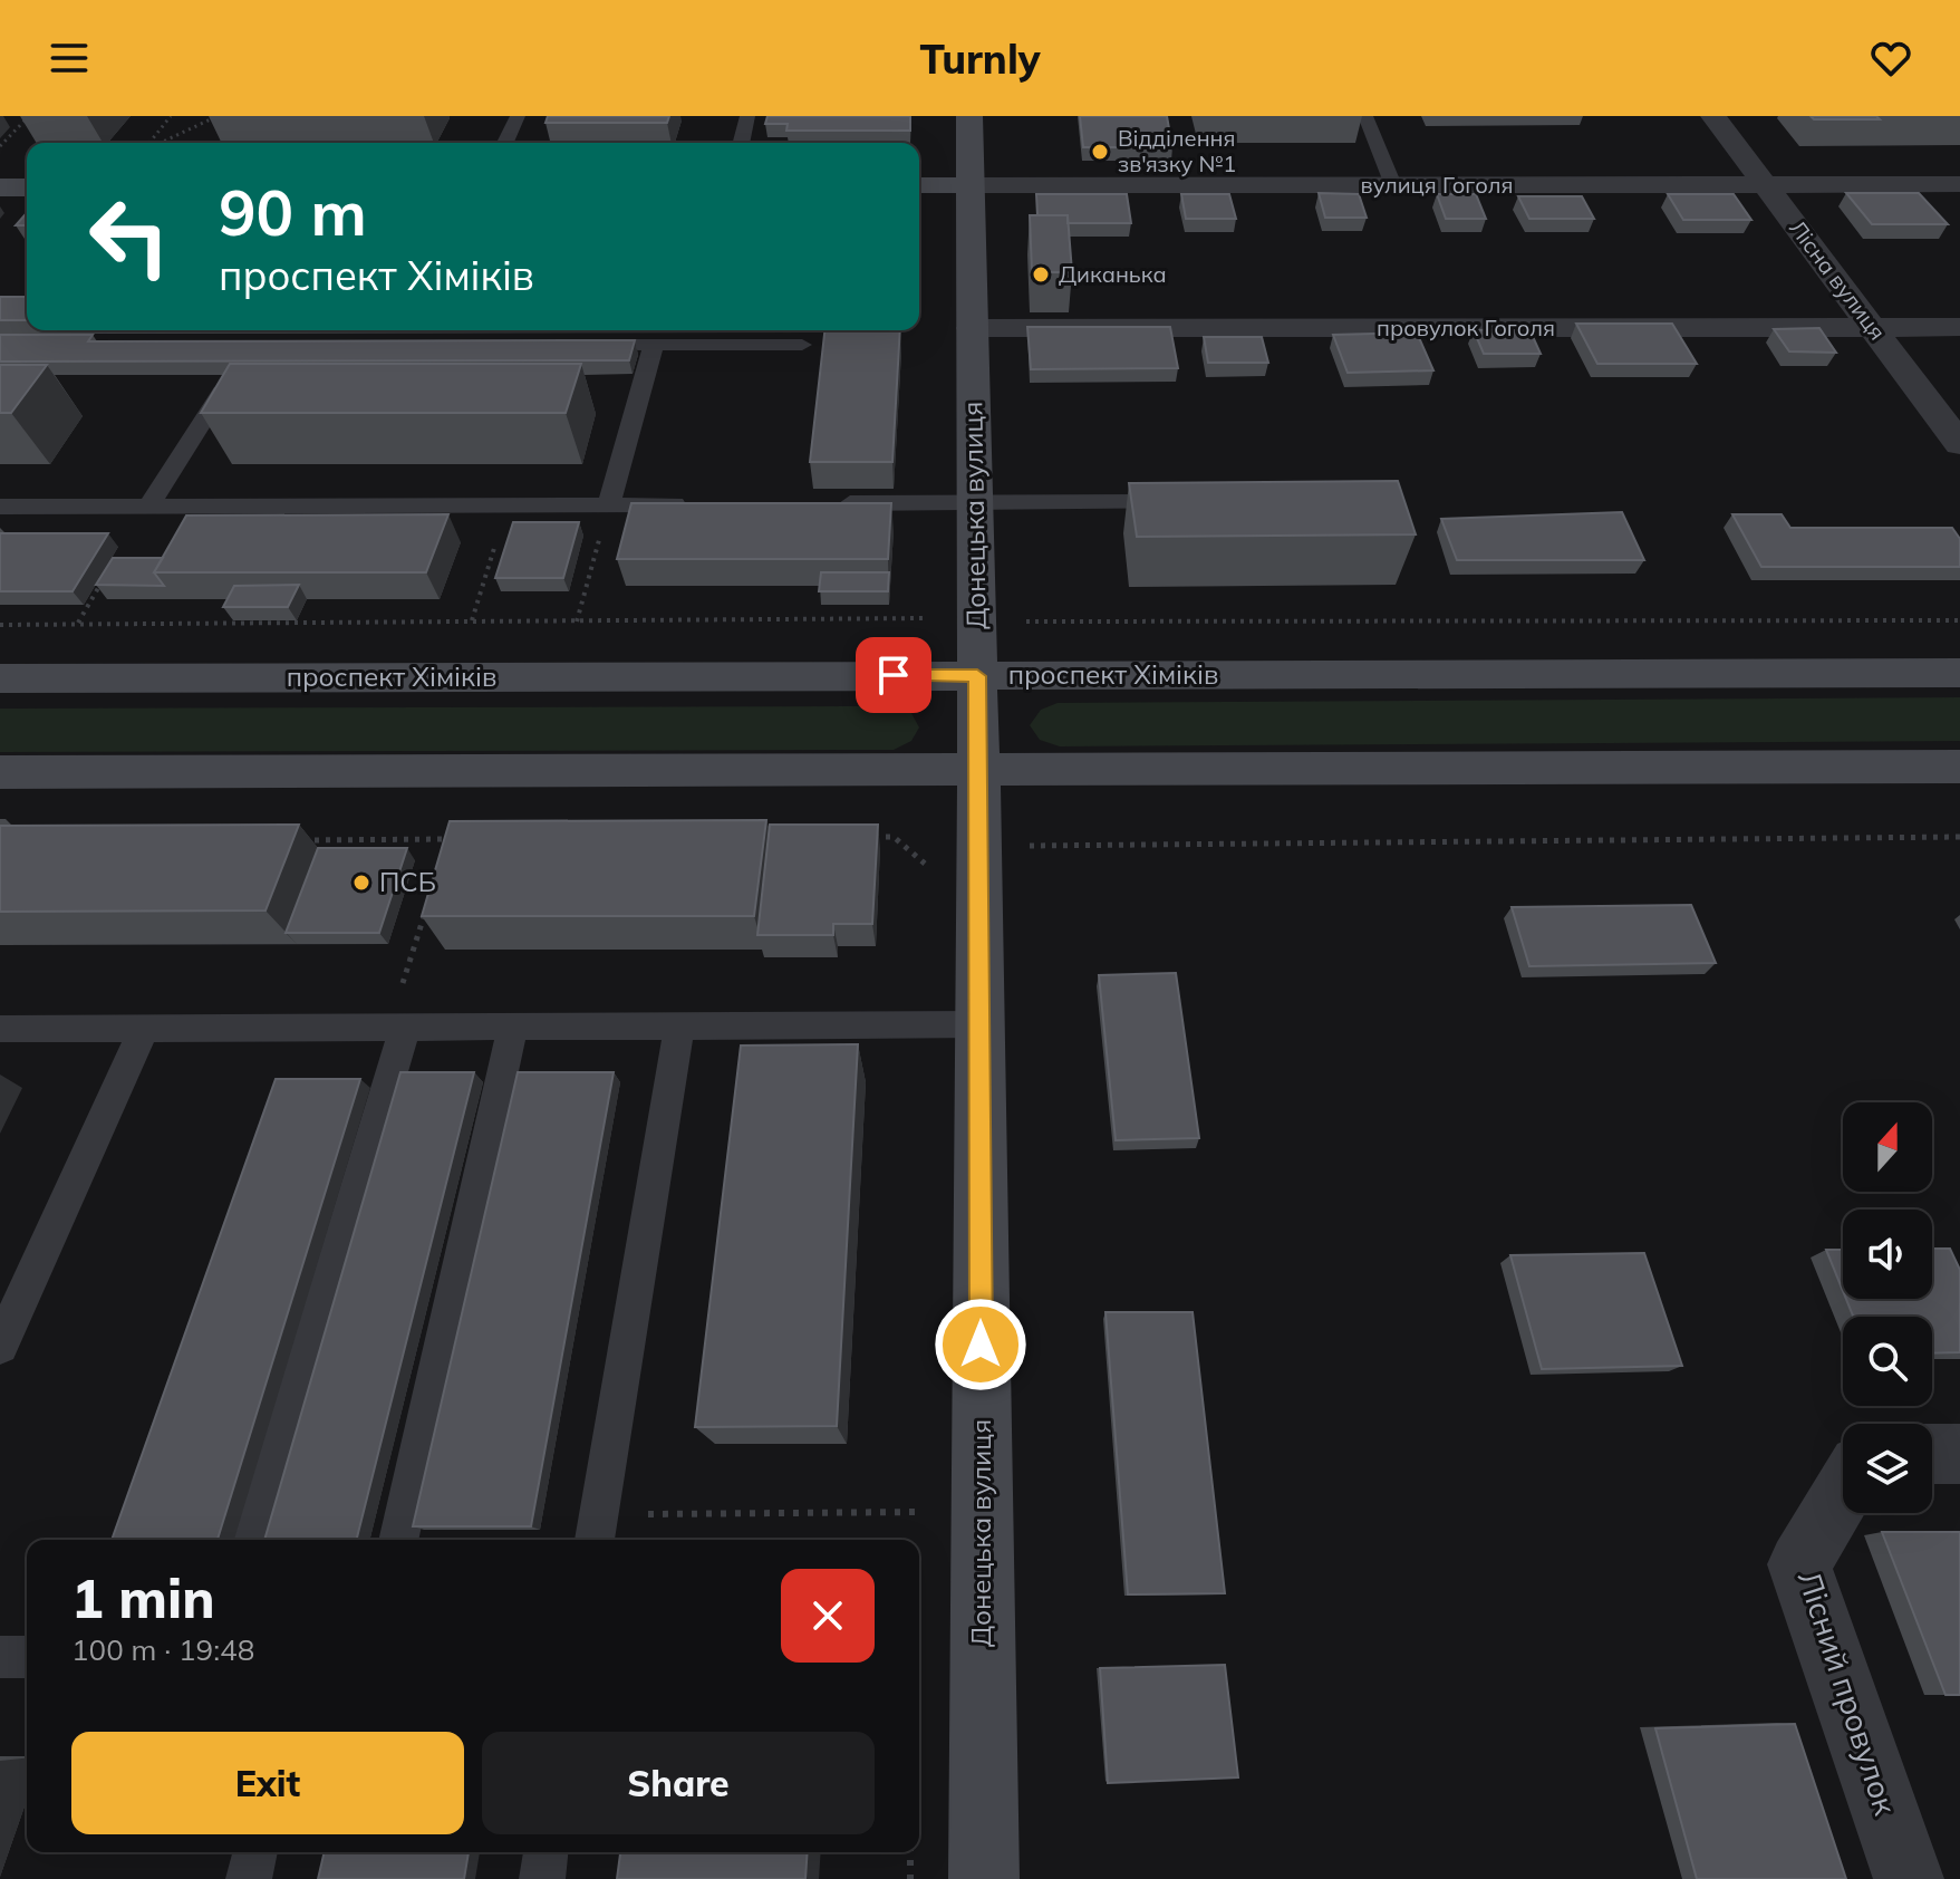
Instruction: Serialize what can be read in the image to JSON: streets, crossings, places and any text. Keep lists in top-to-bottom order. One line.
{"streets":{"main road":["вулиця Гоголя","Донецька вулиця","проспект Хіміків"],"street":["Лісна вулиця","провулок Гоголя","Лісний провулок"]},"crossings":[["вулиця Гоголя","Лісна вулиця"],["вулиця Гоголя","Донецька вулиця"],["Лісна вулиця","провулок Гоголя"],["провулок Гоголя","Донецька вулиця"],["Донецька вулиця","проспект Хіміків"]],"places":["Відділення зв'язку №1","Диканька","ПСБ"],"north":"top","page":{"header":"Turnly","turn":["90 m","проспект Хіміків"],"heading":["1 min","100 m · 19:48"],"buttons":["Exit","Share"]}}
